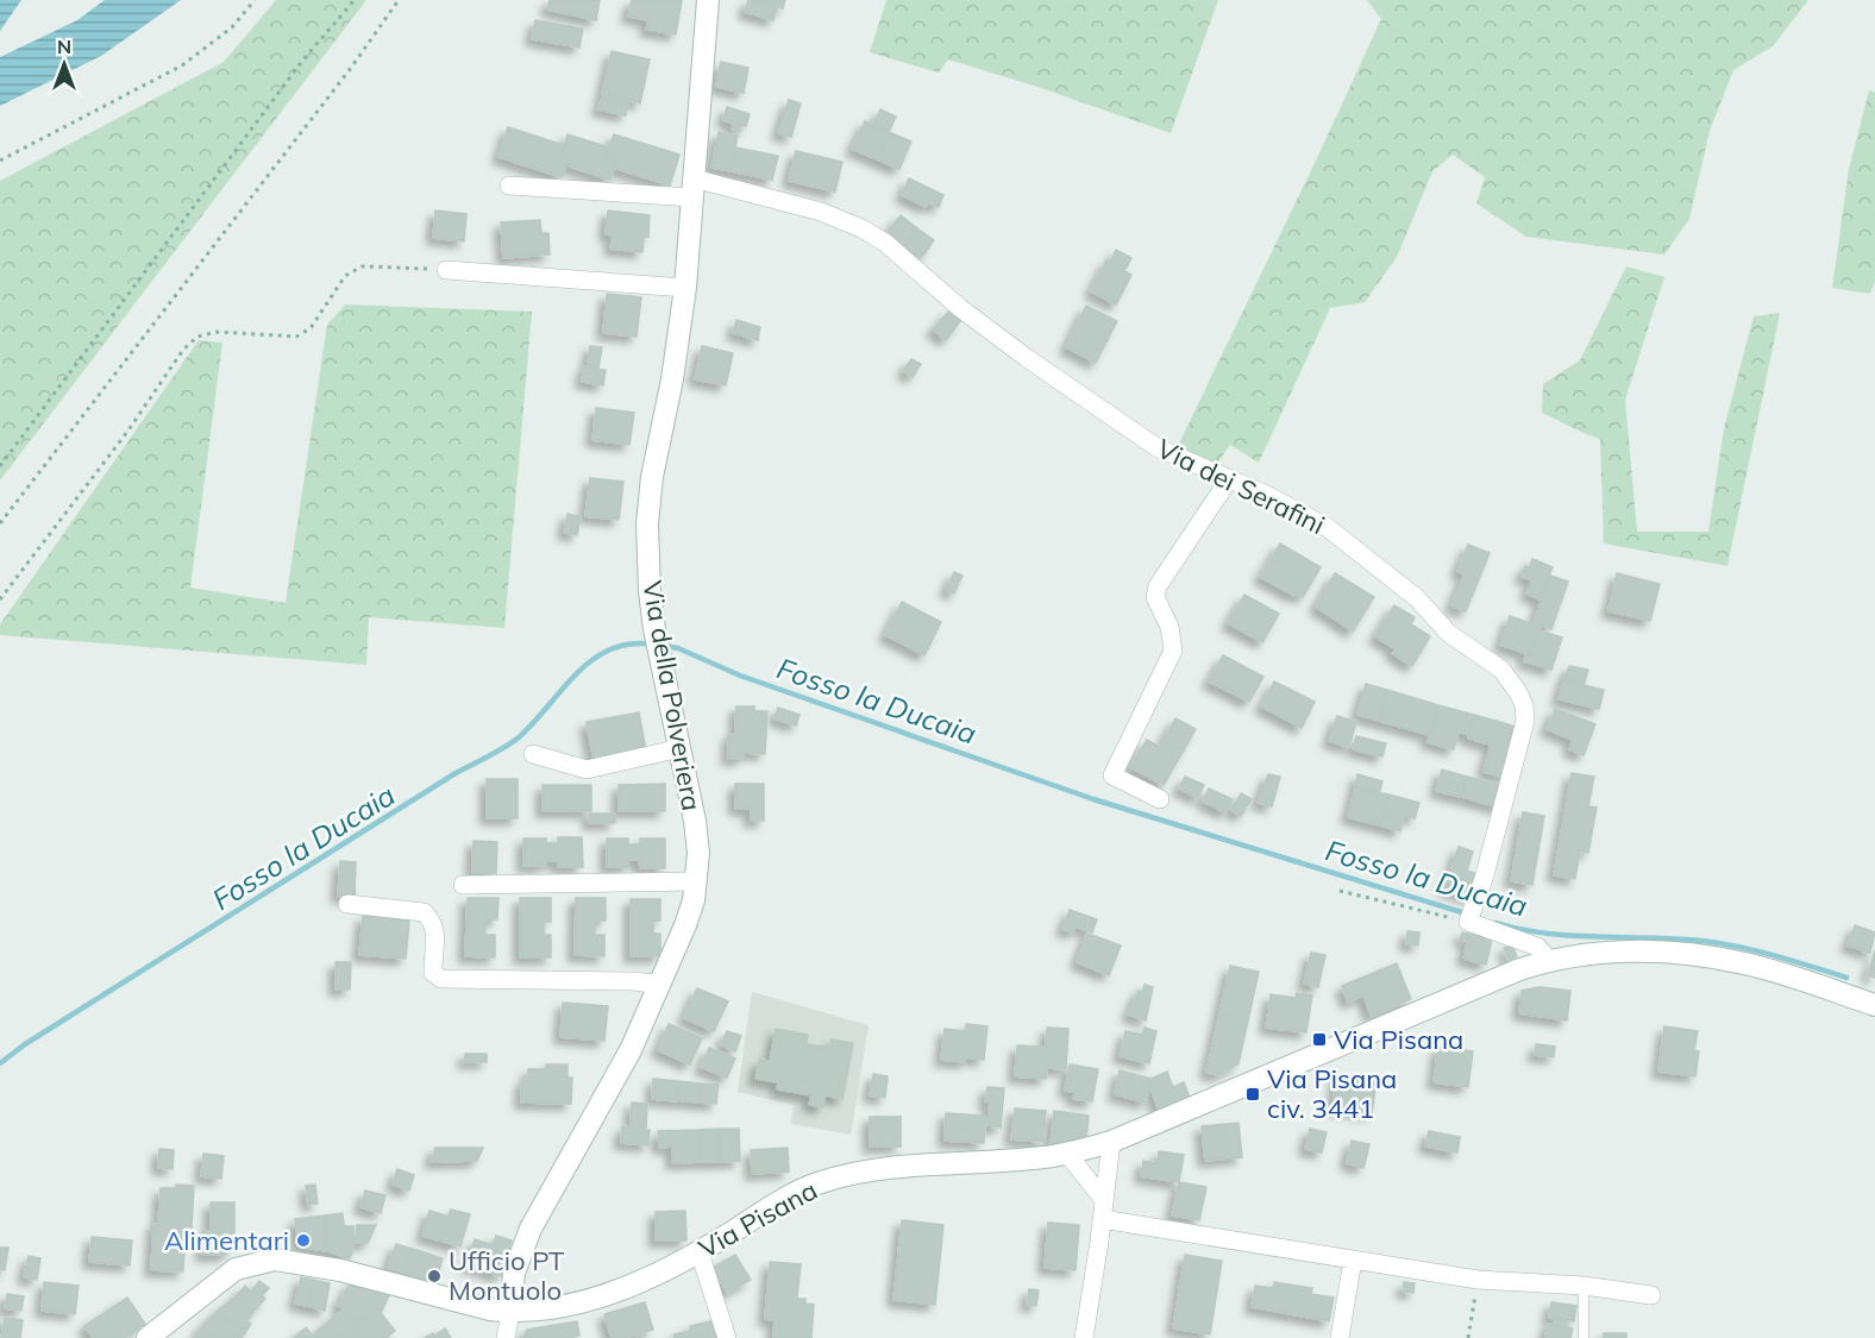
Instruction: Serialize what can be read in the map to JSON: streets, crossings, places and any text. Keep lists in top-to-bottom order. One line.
{"streets":{"main road":["Via della Polveriera","Via Pisana"],"street":["Via dei Serafini"]},"crossings":[["Via dei Serafini","Via della Polveriera"],["Via della Polveriera","Via Pisana"]],"water":["Fosso la Ducaia"],"places":{"transit":["Via Pisana","Via Pisana civ. 3441"],"other":["Alimentari","Ufficio PT Montuolo"]},"north":"top"}
